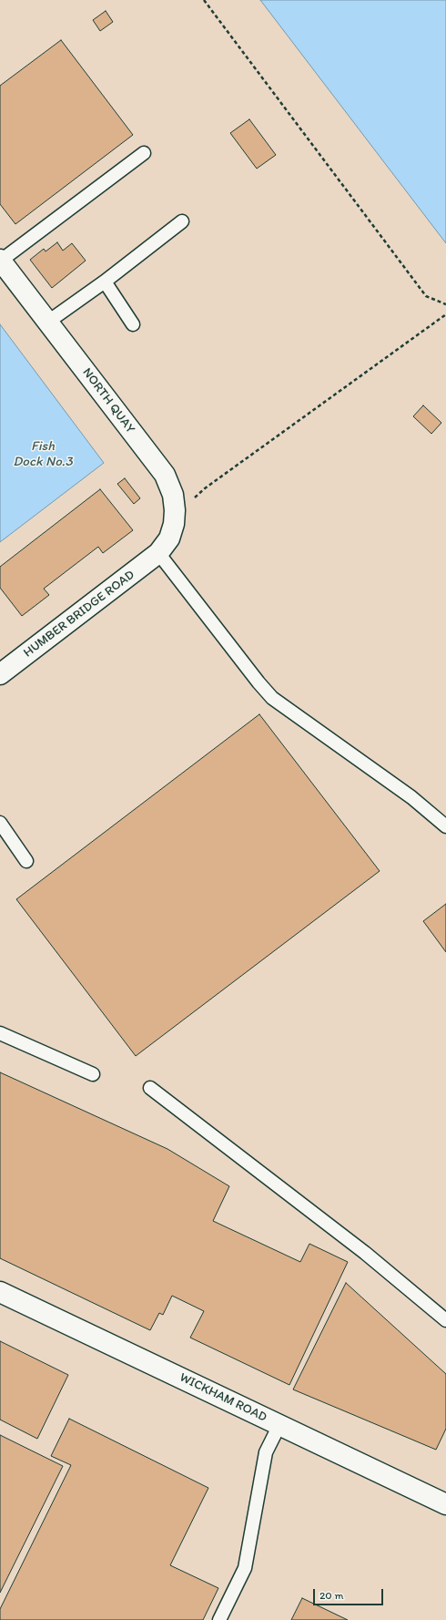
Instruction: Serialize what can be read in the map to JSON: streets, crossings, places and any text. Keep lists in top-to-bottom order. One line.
{"streets":{"street":["NORTH QUAY","HUMBER BRIDGE ROAD","WICKHAM ROAD"]},"crossings":[["NORTH QUAY","HUMBER BRIDGE ROAD"]],"water":["Fish Dock No.3"],"scale_bar":"20 m"}
